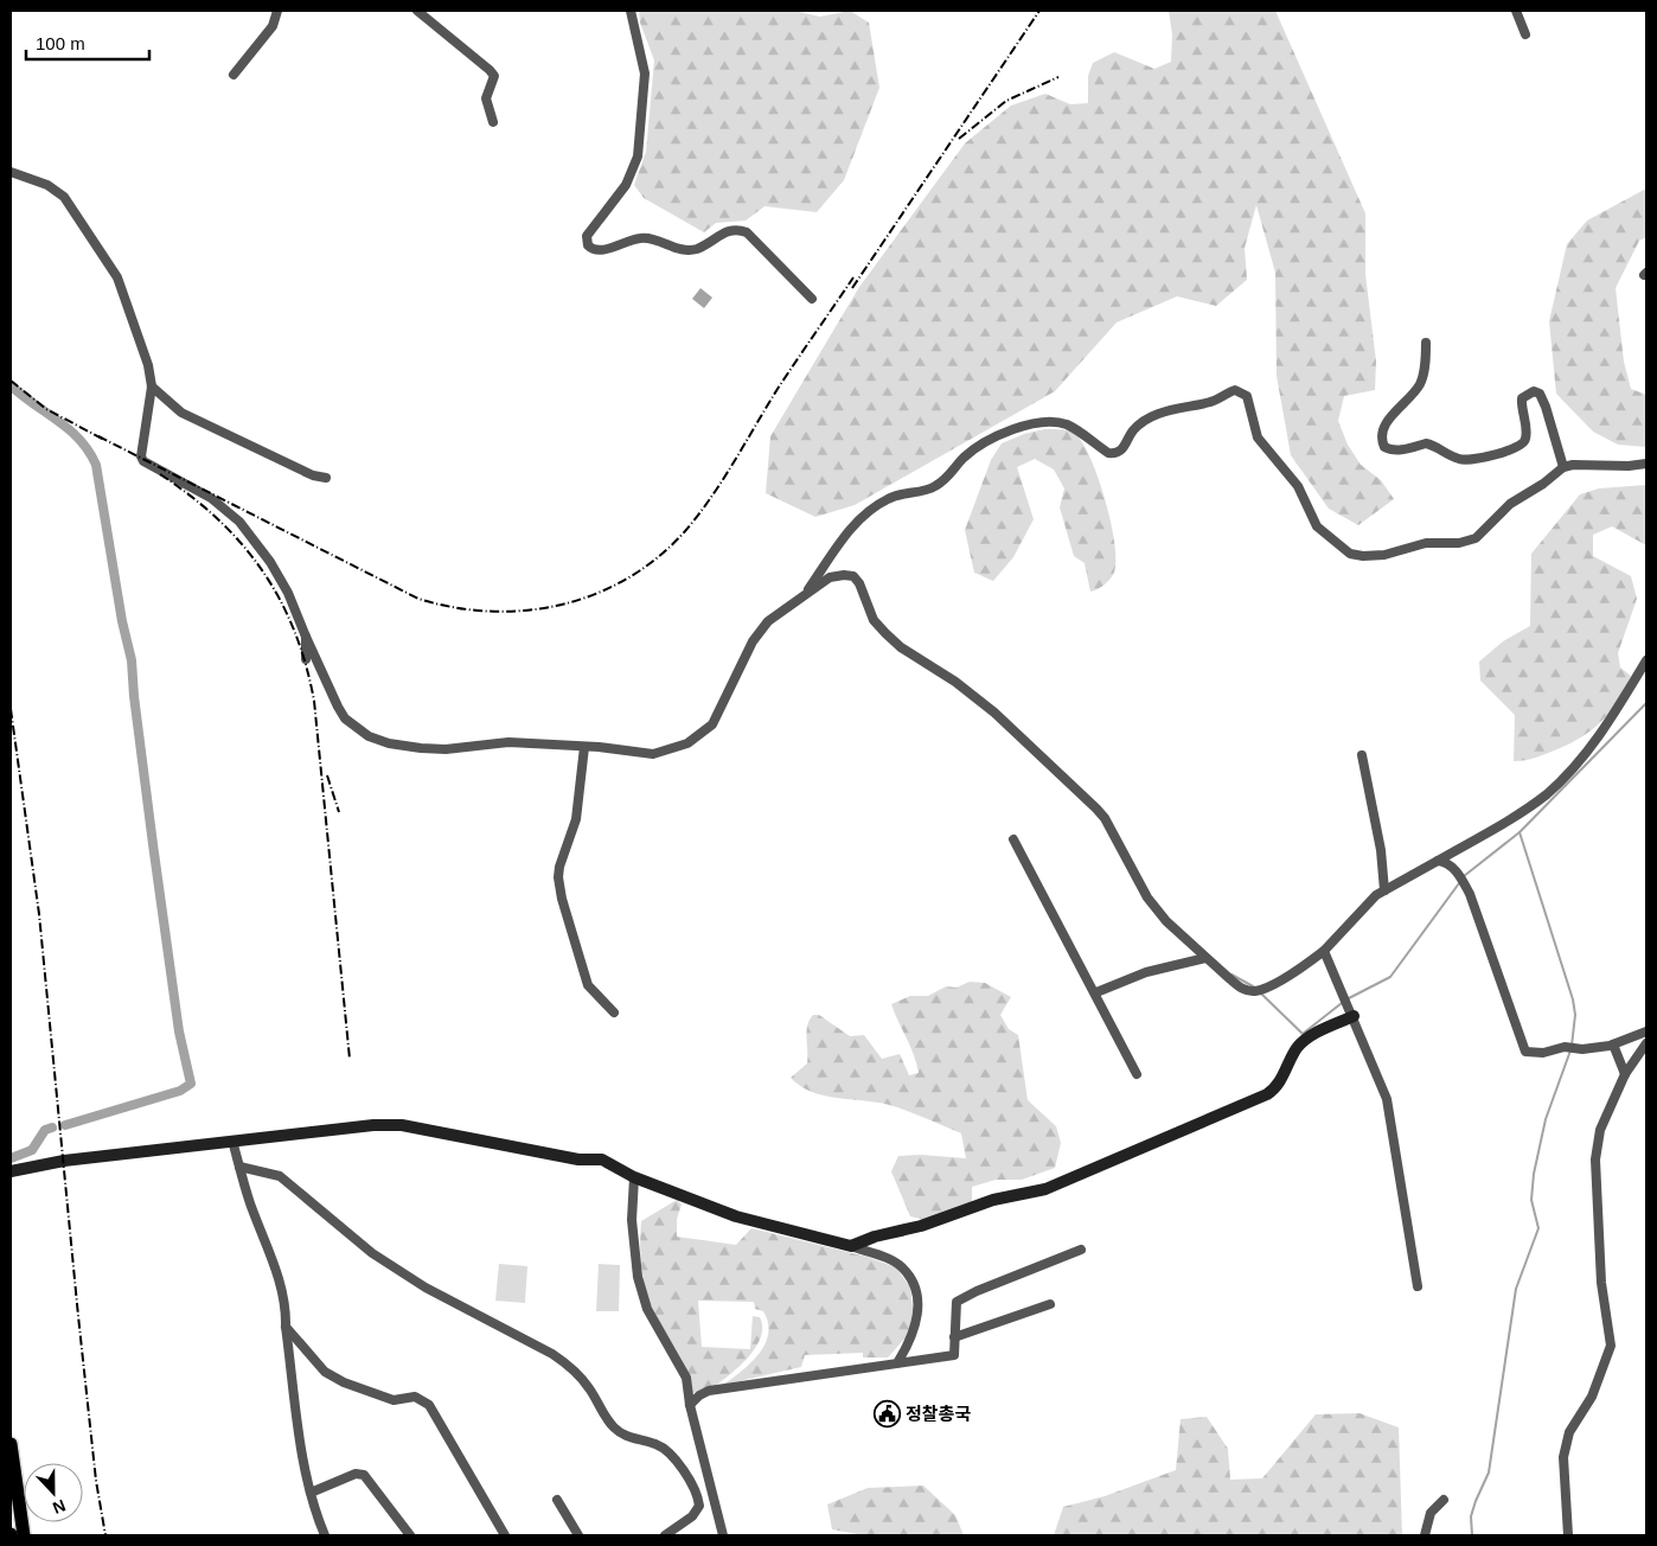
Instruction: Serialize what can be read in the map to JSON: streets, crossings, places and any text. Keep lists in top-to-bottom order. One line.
{"places":{"public building":["정찰총국"]},"scale_bar":"100 m","north":"bottom"}
